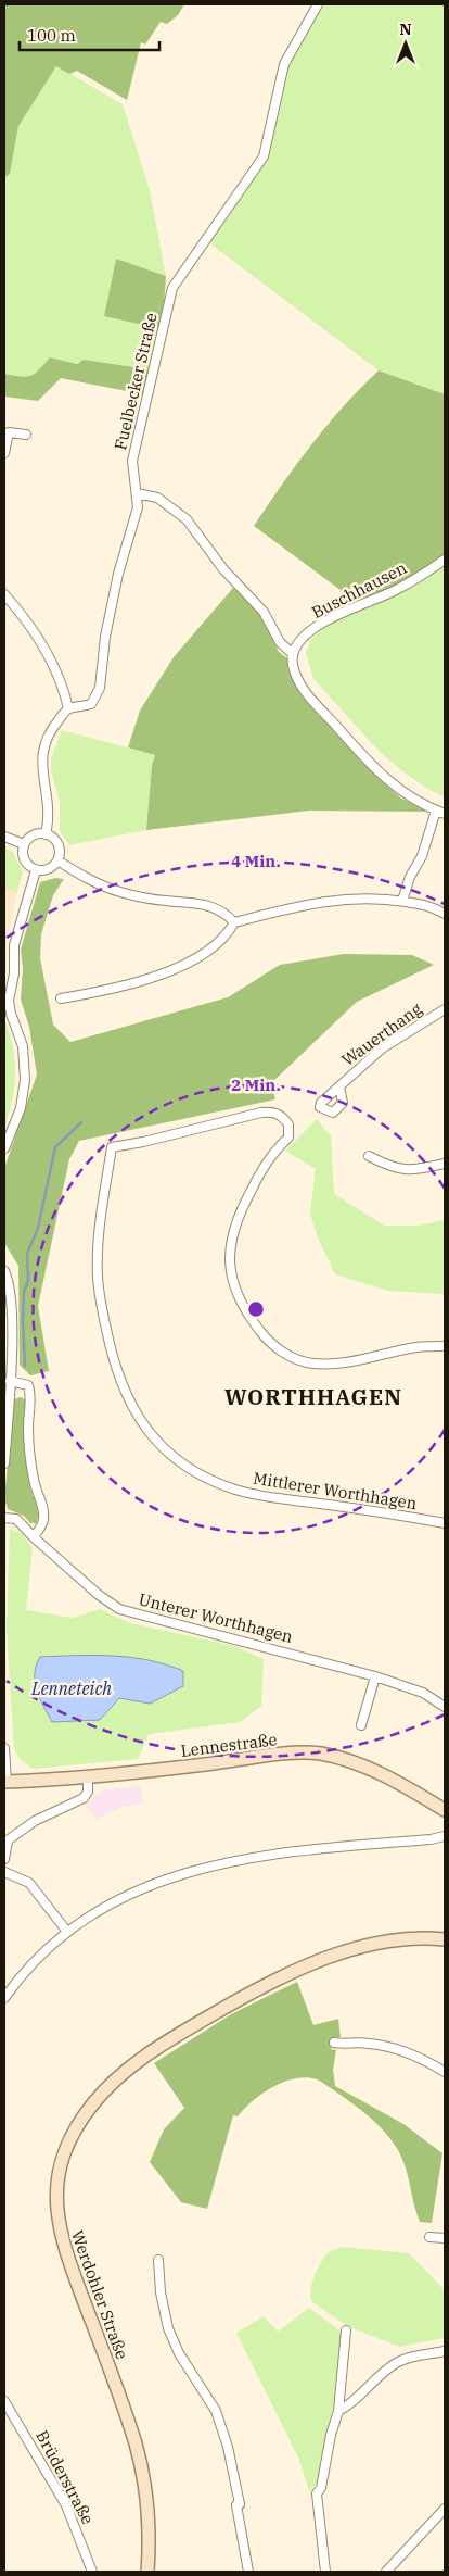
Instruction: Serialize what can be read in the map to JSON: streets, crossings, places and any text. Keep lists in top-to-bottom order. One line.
{"streets":{"street":["Fuelbecker Straße","Buschhausen","Wauerthang","Mittlerer Worthhagen","Unterer Worthhagen","Lennestraße","Werdohler Straße","Brüderstraße"]},"districts":["WORTHHAGEN"],"water":["Lenneteich"],"scale_bar":"100 m","north":"top","rings":["4 Min.","2 Min."]}
